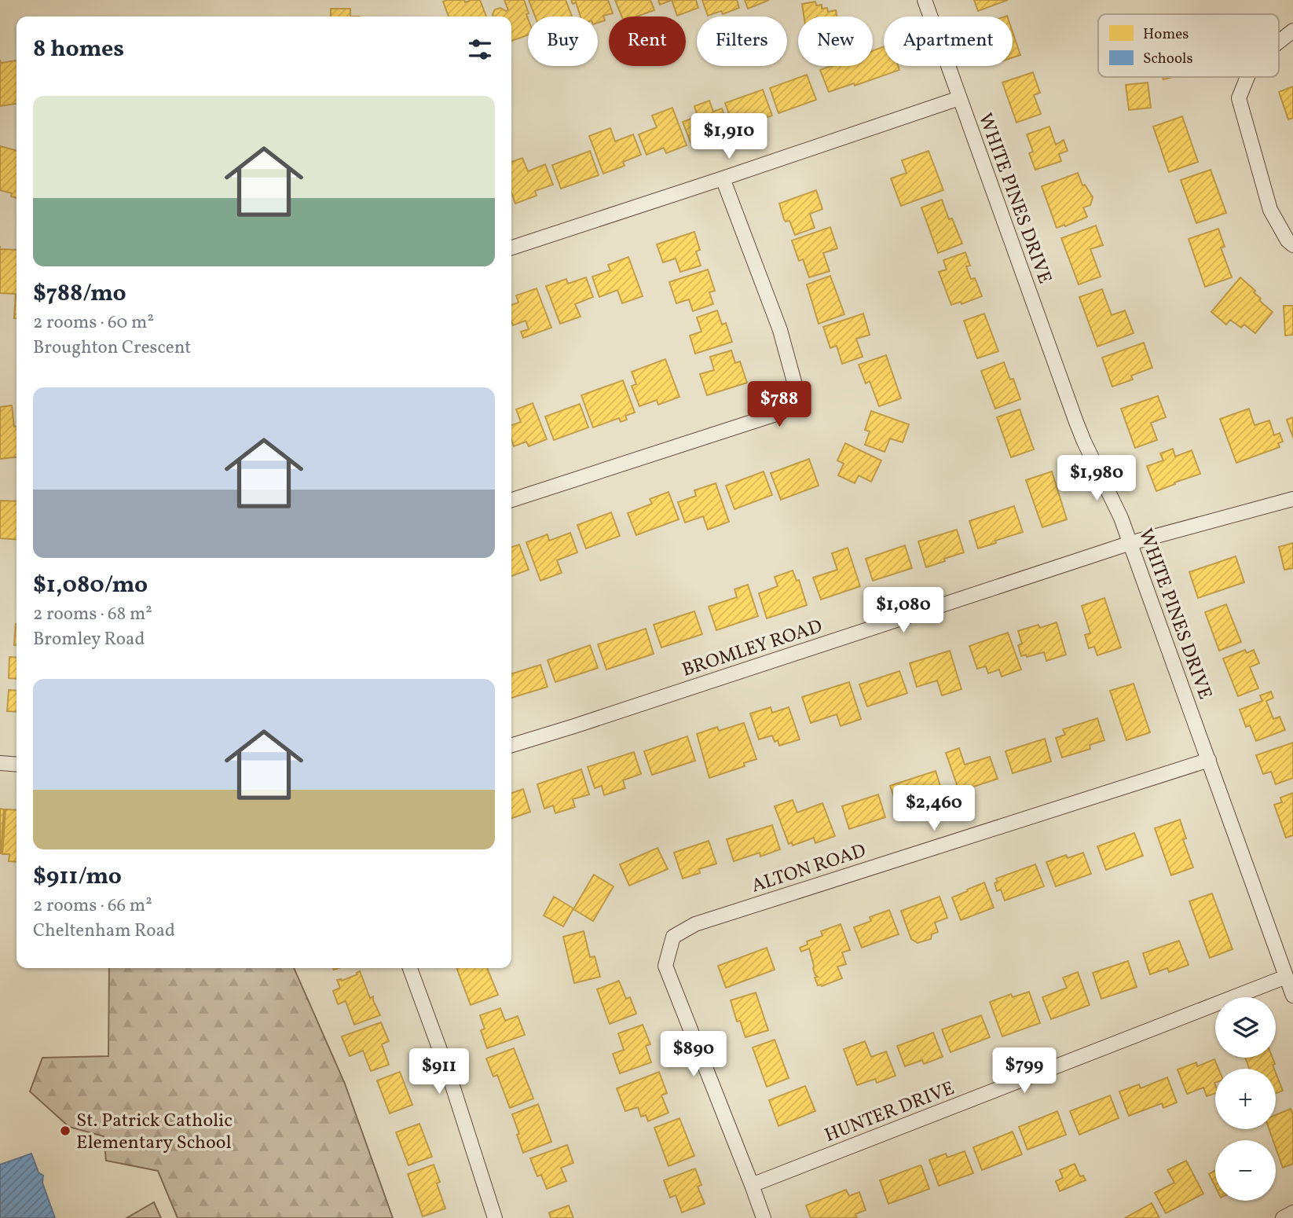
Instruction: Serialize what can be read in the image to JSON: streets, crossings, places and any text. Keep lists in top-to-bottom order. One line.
{"streets":{"street":["WHITE PINES DRIVE","BROMLEY ROAD","ALTON ROAD","HUNTER DRIVE"]},"crossings":[["WHITE PINES DRIVE","BROMLEY ROAD"],["WHITE PINES DRIVE","ALTON ROAD"],["WHITE PINES DRIVE","HUNTER DRIVE"],["ALTON ROAD","HUNTER DRIVE"]],"places":["St. Patrick Catholic Elementary School"],"legend":["Homes","Schools"],"page":{"chip":["Buy","Rent","Filters","New","Apartment"],"heading":"8 homes","list":[{"name":"$788/mo","note":"2 rooms · 60 m² · Broughton Crescent"},{"name":"$1,080/mo","note":"2 rooms · 68 m² · Bromley Road"},{"name":"$911/mo","note":"2 rooms · 66 m² · Cheltenham Road"}],"price":["$1,910","$788","$1,980","$1,080","$2,460","$890","$799","$911"],"map_buttons":["+","−"]}}
